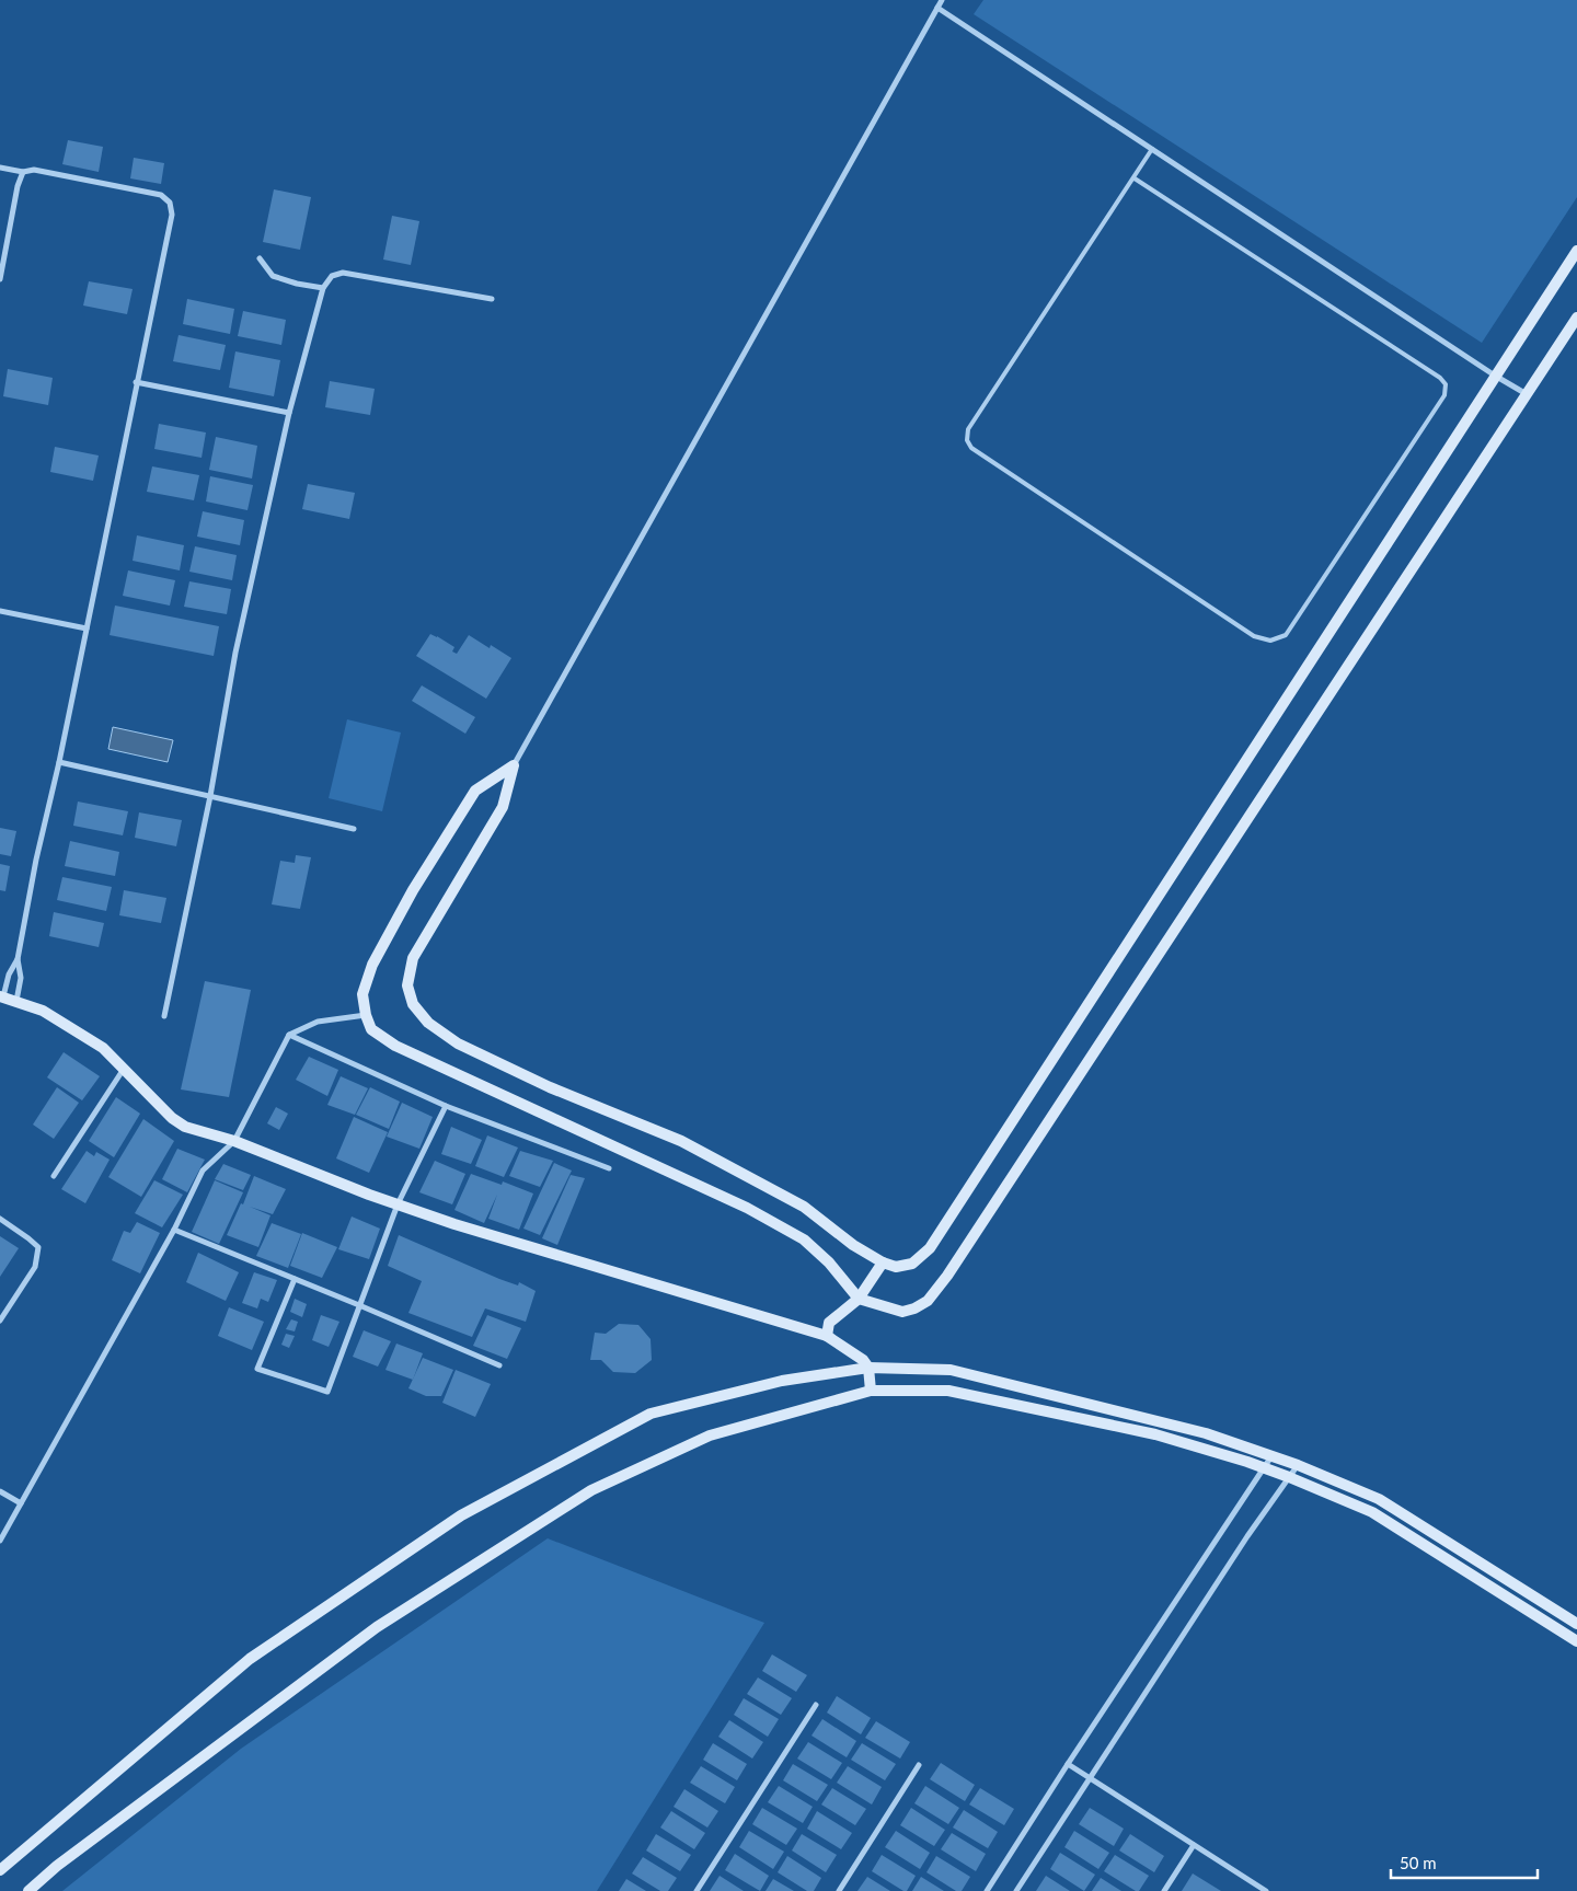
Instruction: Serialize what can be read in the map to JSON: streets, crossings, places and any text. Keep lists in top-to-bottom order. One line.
{"scale_bar":"50 m"}
